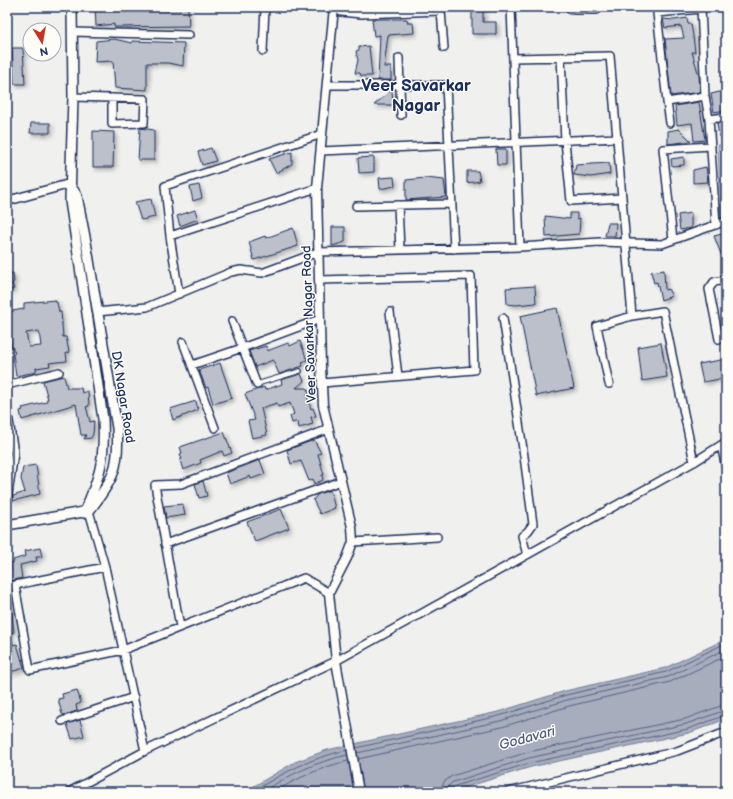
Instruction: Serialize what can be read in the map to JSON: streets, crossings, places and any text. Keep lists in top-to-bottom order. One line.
{"streets":{"main road":["DK Nagar Road"],"street":["Veer Savarkar Nagar Road"]},"districts":["Veer Savarkar Nagar"],"water":["Godavari"],"north":"bottom"}
